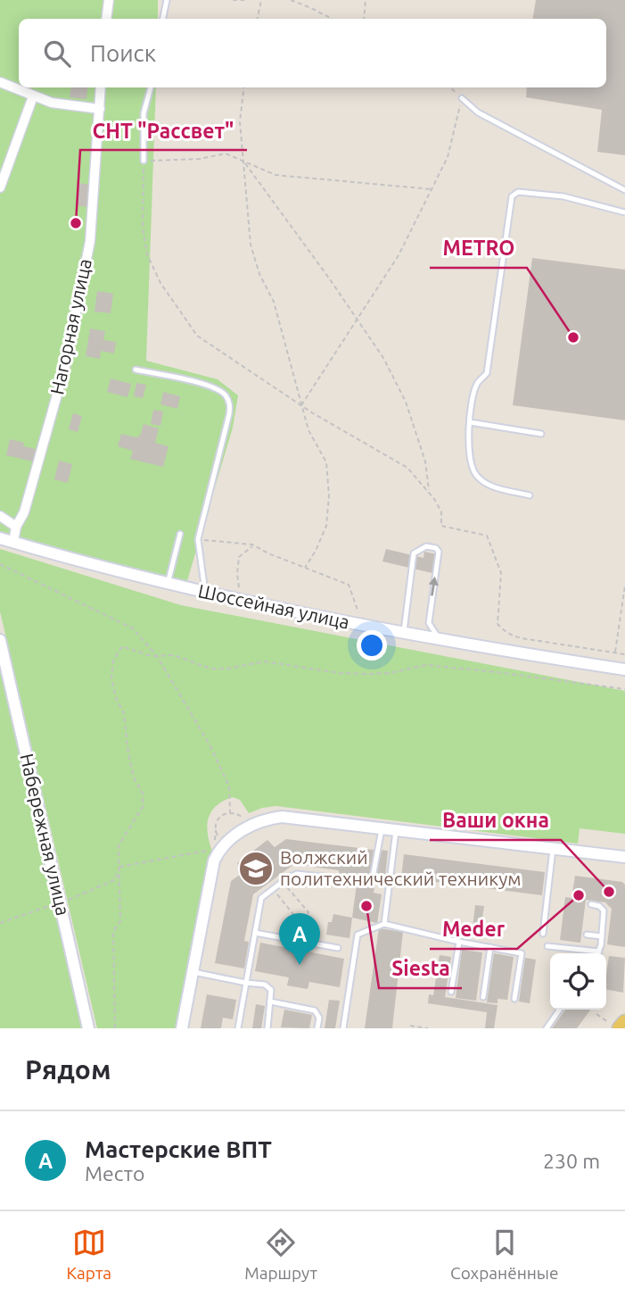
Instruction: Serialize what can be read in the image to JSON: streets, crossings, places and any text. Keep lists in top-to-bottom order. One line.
{"streets":{"street":["Нагорная улица","Шоссейная улица","Набережная улица"]},"crossings":[["Нагорная улица","Шоссейная улица"]],"places":{"other":["СНТ \"Рассвет\"","METRO","Ваши окна","Meder","Siesta"],"school or university":["Волжский политехнический техникум"]},"page":{"search":"Поиск","pins":"A","heading":"Рядом","list":[{"mark":"A","name":"Мастерские ВПТ","note":"Место","value":"230 m"}],"nav":["Карта","Маршрут","Сохранённые"]}}
